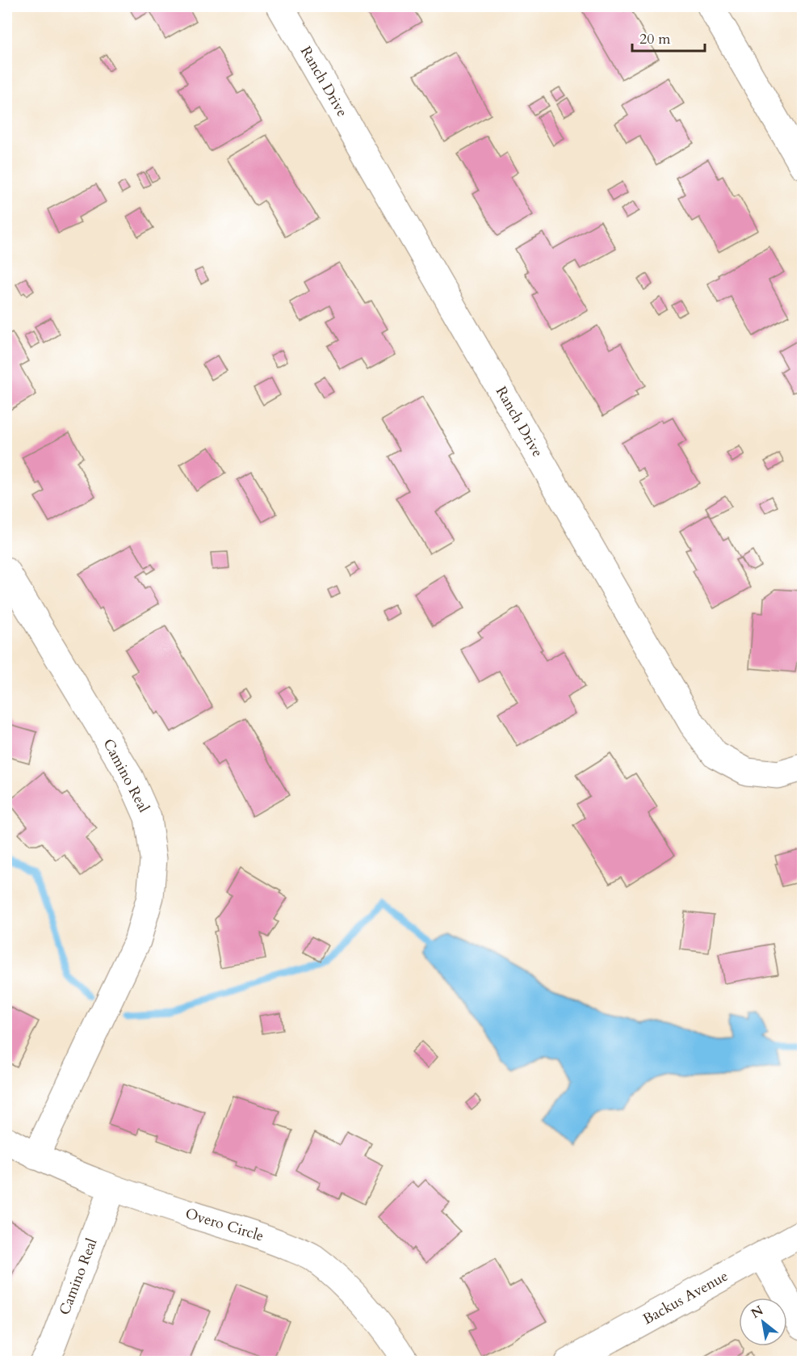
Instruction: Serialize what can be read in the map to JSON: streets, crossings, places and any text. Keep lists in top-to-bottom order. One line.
{"streets":{"street":["Ranch Drive","Camino Real","Overo Circle","Backus Avenue"]},"crossings":[["Camino Real","Overo Circle"]],"scale_bar":"20 m","north":"top left"}
